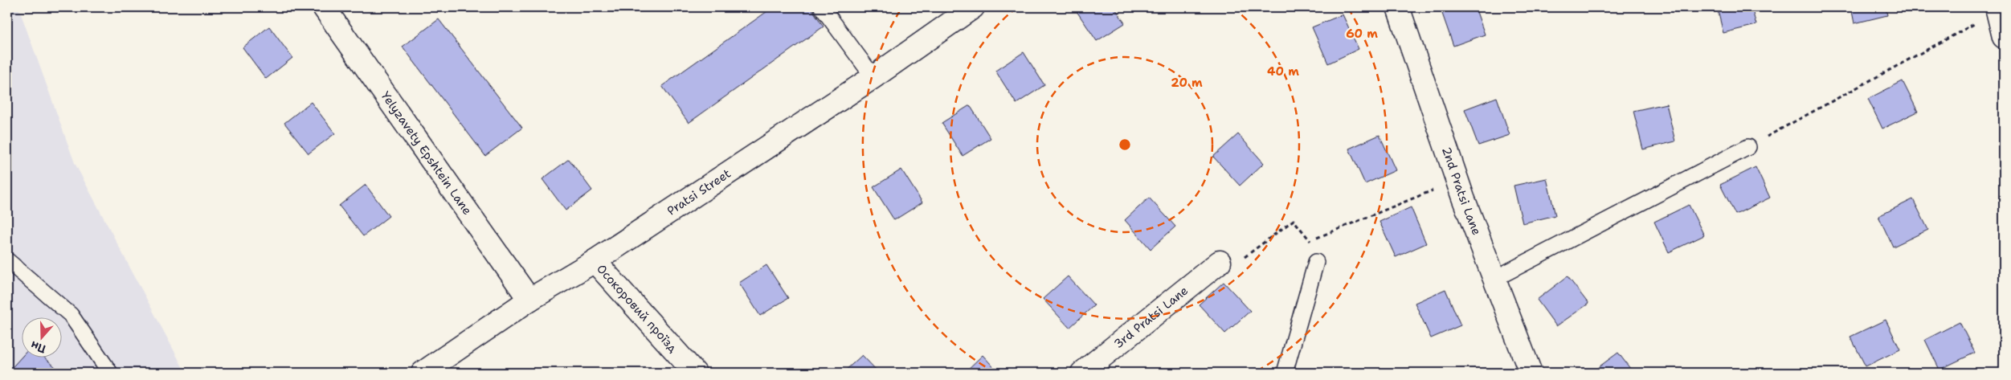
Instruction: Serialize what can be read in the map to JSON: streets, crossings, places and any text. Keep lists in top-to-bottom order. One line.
{"streets":{"street":["Yelyzavety Epshtein Lane","2nd Pratsi Lane","Pratsi Street","Осокоровий проїзд","3rd Pratsi Lane"]},"crossings":[["Yelyzavety Epshtein Lane","Pratsi Street"],["Pratsi Street","Осокоровий проїзд"]],"north":"bottom","rings":["60 m","40 m","20 m"]}
